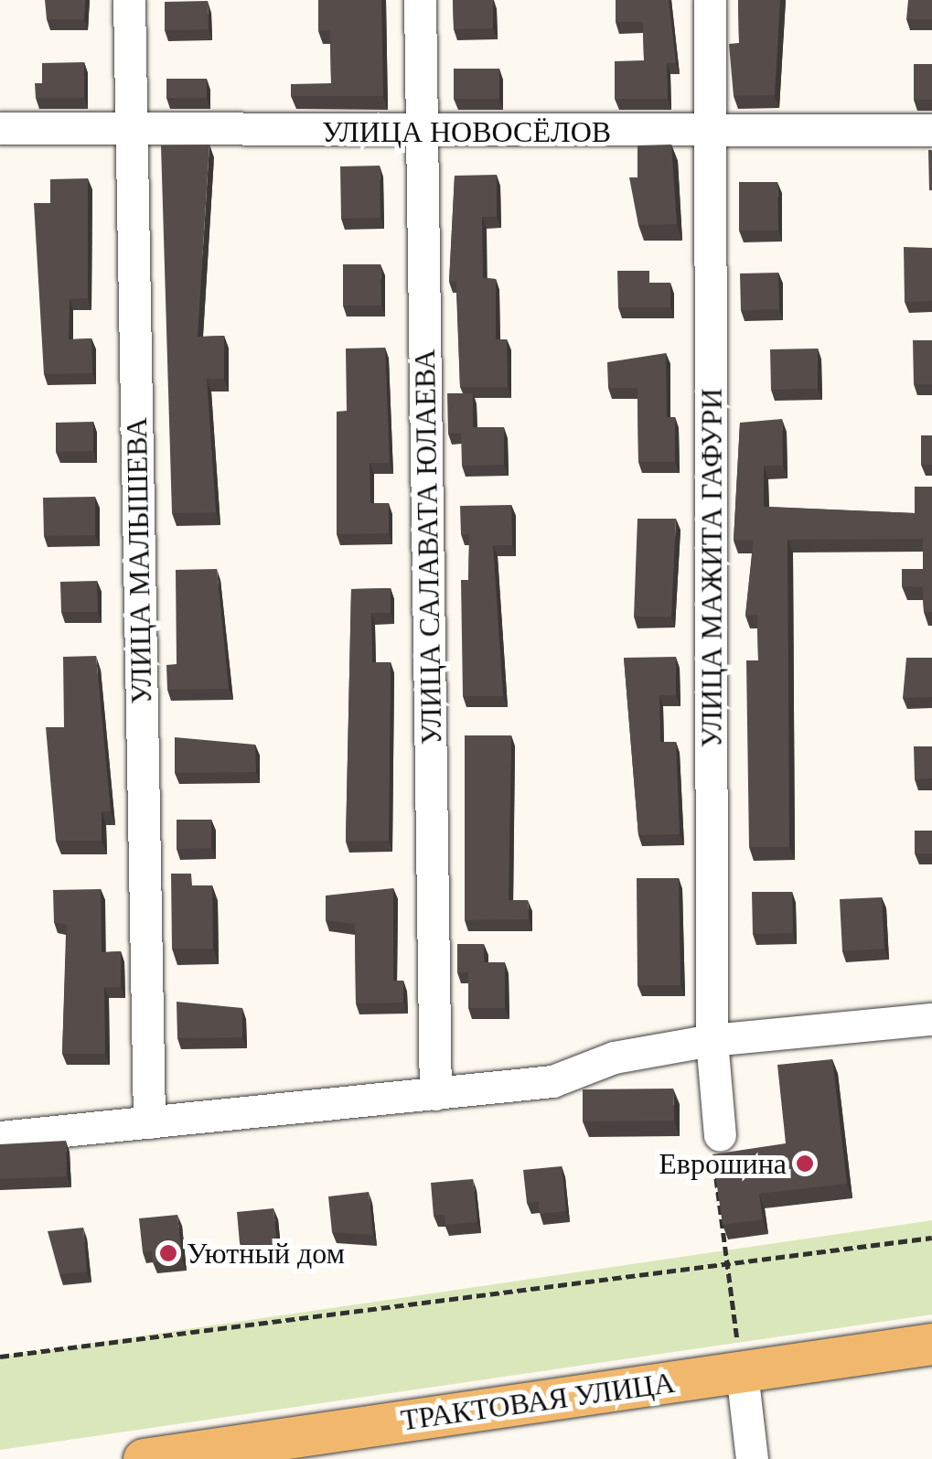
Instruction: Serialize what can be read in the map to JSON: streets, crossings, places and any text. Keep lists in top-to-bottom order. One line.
{"streets":{"main road":["ТРАКТОВАЯ УЛИЦА"],"street":["УЛИЦА НОВОСЁЛОВ","УЛИЦА САЛАВАТА ЮЛАЕВА","УЛИЦА МАЛЫШЕВА","УЛИЦА МАЖИТА ГАФУРИ"]},"crossings":[["УЛИЦА НОВОСЁЛОВ","УЛИЦА САЛАВАТА ЮЛАЕВА"],["УЛИЦА НОВОСЁЛОВ","УЛИЦА МАЛЫШЕВА"],["УЛИЦА НОВОСЁЛОВ","УЛИЦА МАЖИТА ГАФУРИ"]],"places":["Еврошина","Уютный дом"]}
